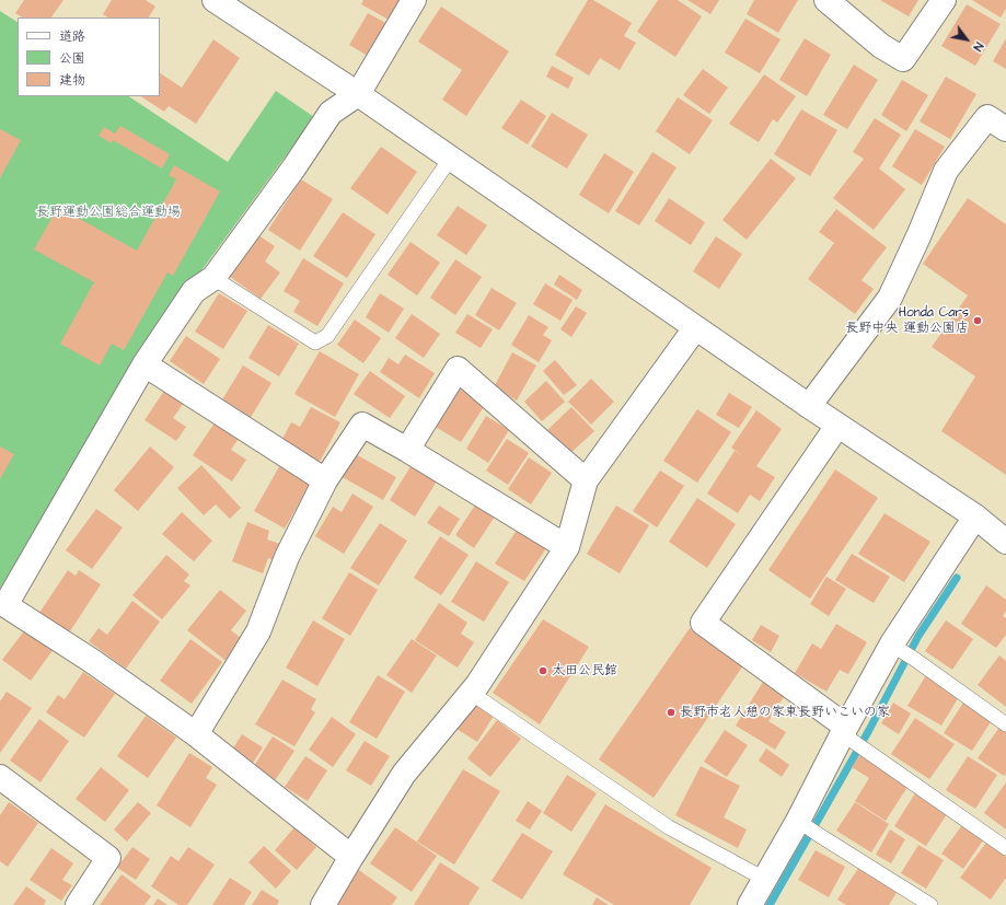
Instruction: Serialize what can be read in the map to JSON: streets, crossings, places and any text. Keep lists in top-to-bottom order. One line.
{"parks":["長野運動公園総合運動場"],"places":["Honda Cars 長野中央 運動公園店","太田公民館","長野市老人憩の家東長野いこいの家"],"legend":["道路","公園","建物"],"north":"bottom right"}
